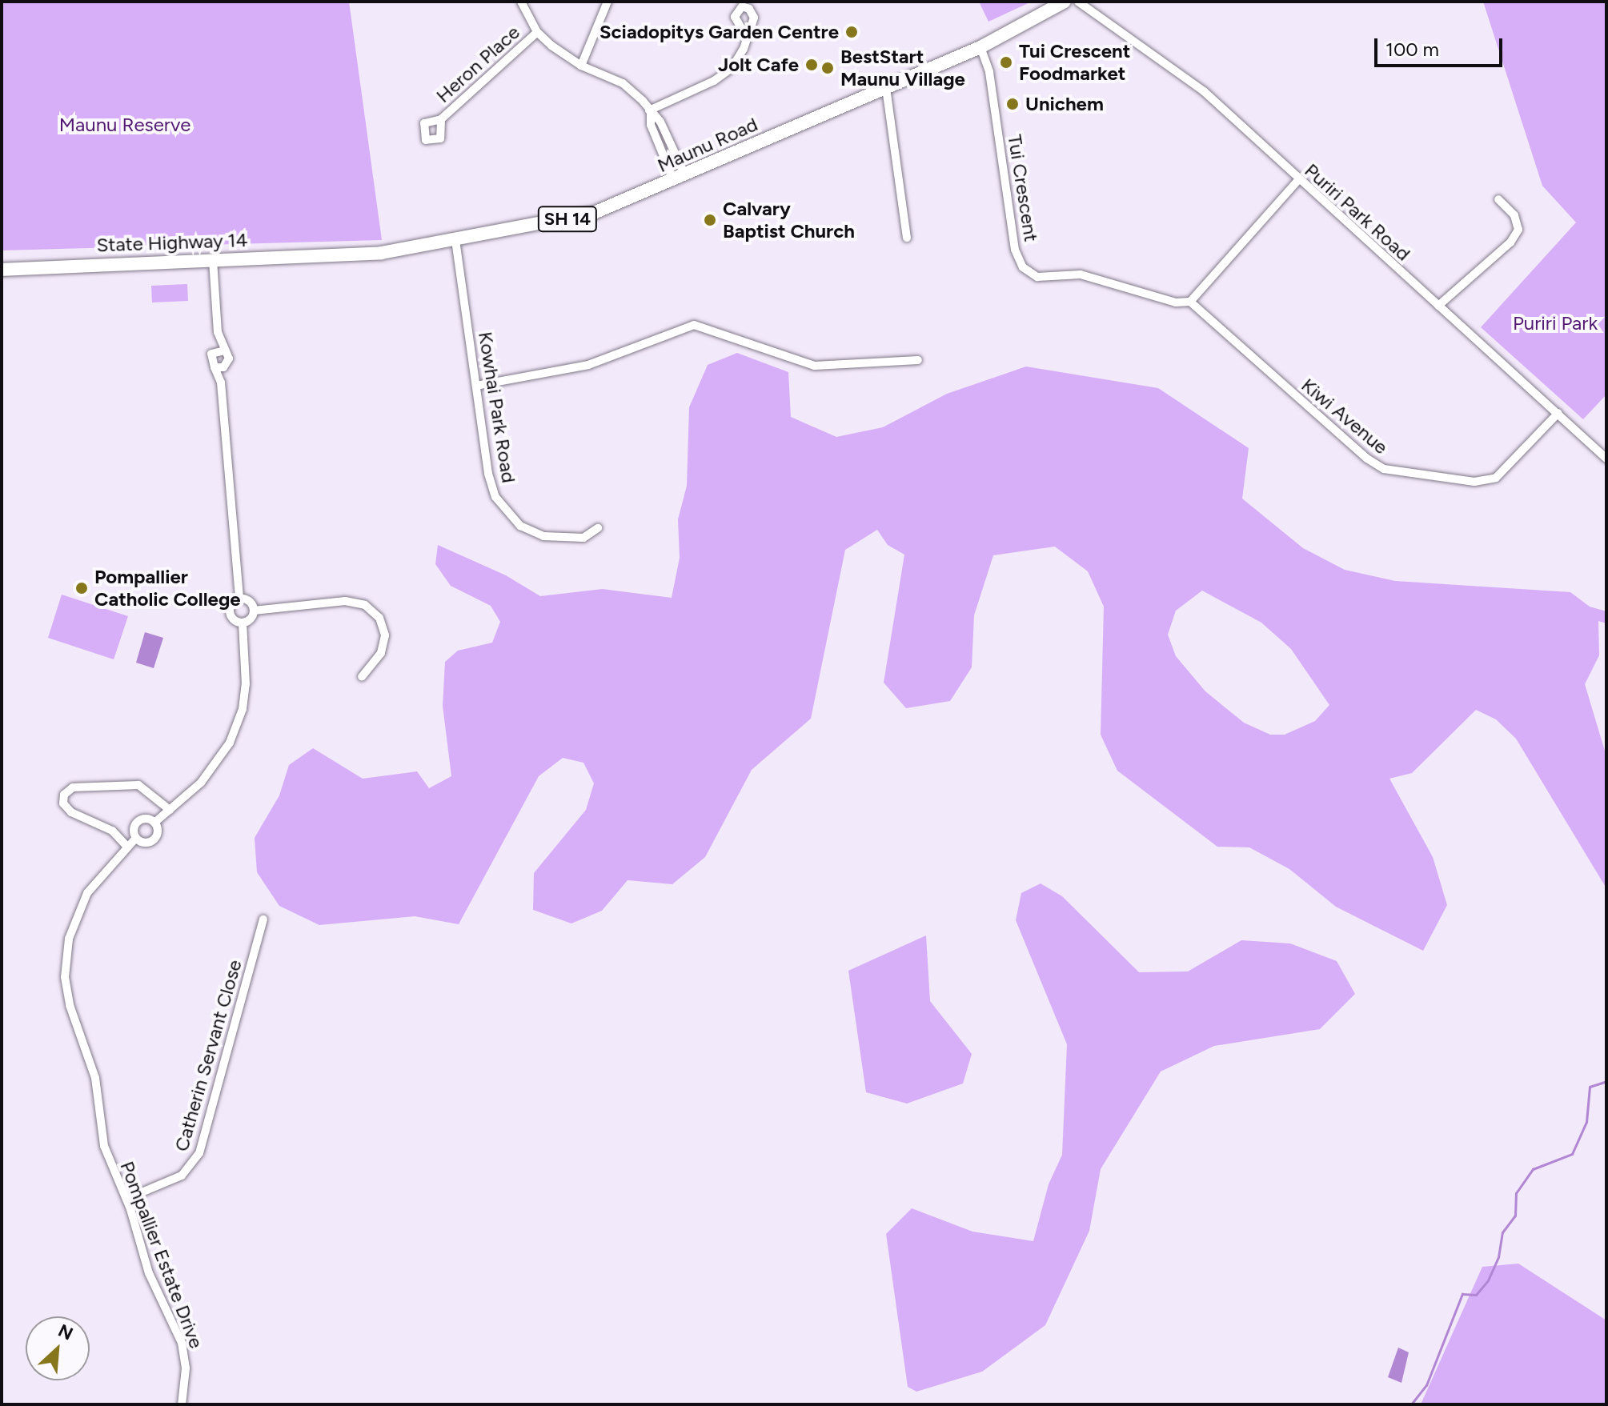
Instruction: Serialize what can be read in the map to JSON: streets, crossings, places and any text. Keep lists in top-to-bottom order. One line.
{"streets":{"main road":["Maunu Road","SH 14","State Highway 14"],"street":["Heron Place","Tui Crescent","Puriri Park Road","Kowhai Park Road","Kiwi Avenue","Catherin Servant Close","Pompallier Estate Drive"]},"crossings":[["Maunu Road","Tui Crescent"],["Maunu Road","State Highway 14"],["Maunu Road","Kowhai Park Road"],["Tui Crescent","Kiwi Avenue"],["Puriri Park Road","Kiwi Avenue"],["Catherin Servant Close","Pompallier Estate Drive"]],"parks":["Maunu Reserve","Puriri Park"],"places":["Sciadopitys Garden Centre","Tui Crescent Foodmarket","Jolt Cafe","BestStart Maunu Village","Unichem","Calvary Baptist Church","Pompallier Catholic College"],"scale_bar":"100 m","north":"top right"}
